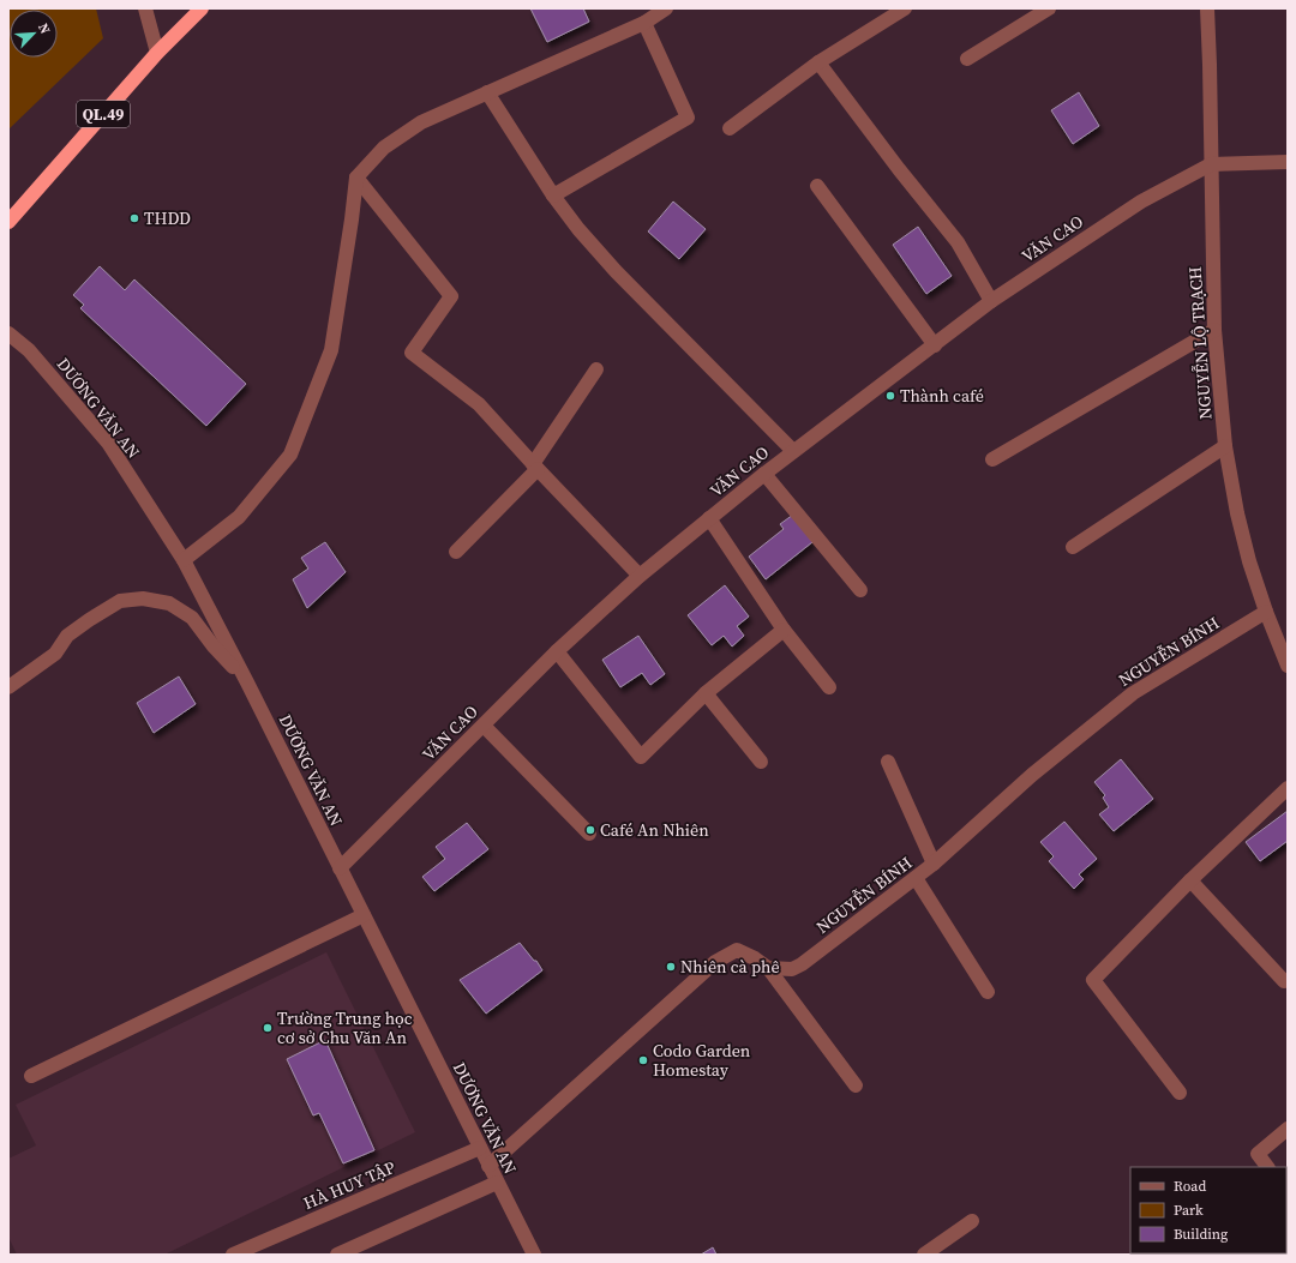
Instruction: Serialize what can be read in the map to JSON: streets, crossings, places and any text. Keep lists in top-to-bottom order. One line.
{"streets":{"highway":["QL.49"],"street":["VĂN CAO","NGUYỄN LỘ TRẠCH","DƯƠNG VĂN AN","NGUYỄN BÍNH","HÀ HUY TẬP"]},"crossings":[["VĂN CAO","NGUYỄN LỘ TRẠCH"],["VĂN CAO","DƯƠNG VĂN AN"],["NGUYỄN LỘ TRẠCH","NGUYỄN BÍNH"],["DƯƠNG VĂN AN","NGUYỄN BÍNH"],["DƯƠNG VĂN AN","HÀ HUY TẬP"]],"places":["THDD","Thành café","Café An Nhiên","Nhiên cà phê","Trường Trung học cơ sở Chu Văn An","Codo Garden Homestay"],"legend":["Road","Park","Building"],"north":"top right"}
